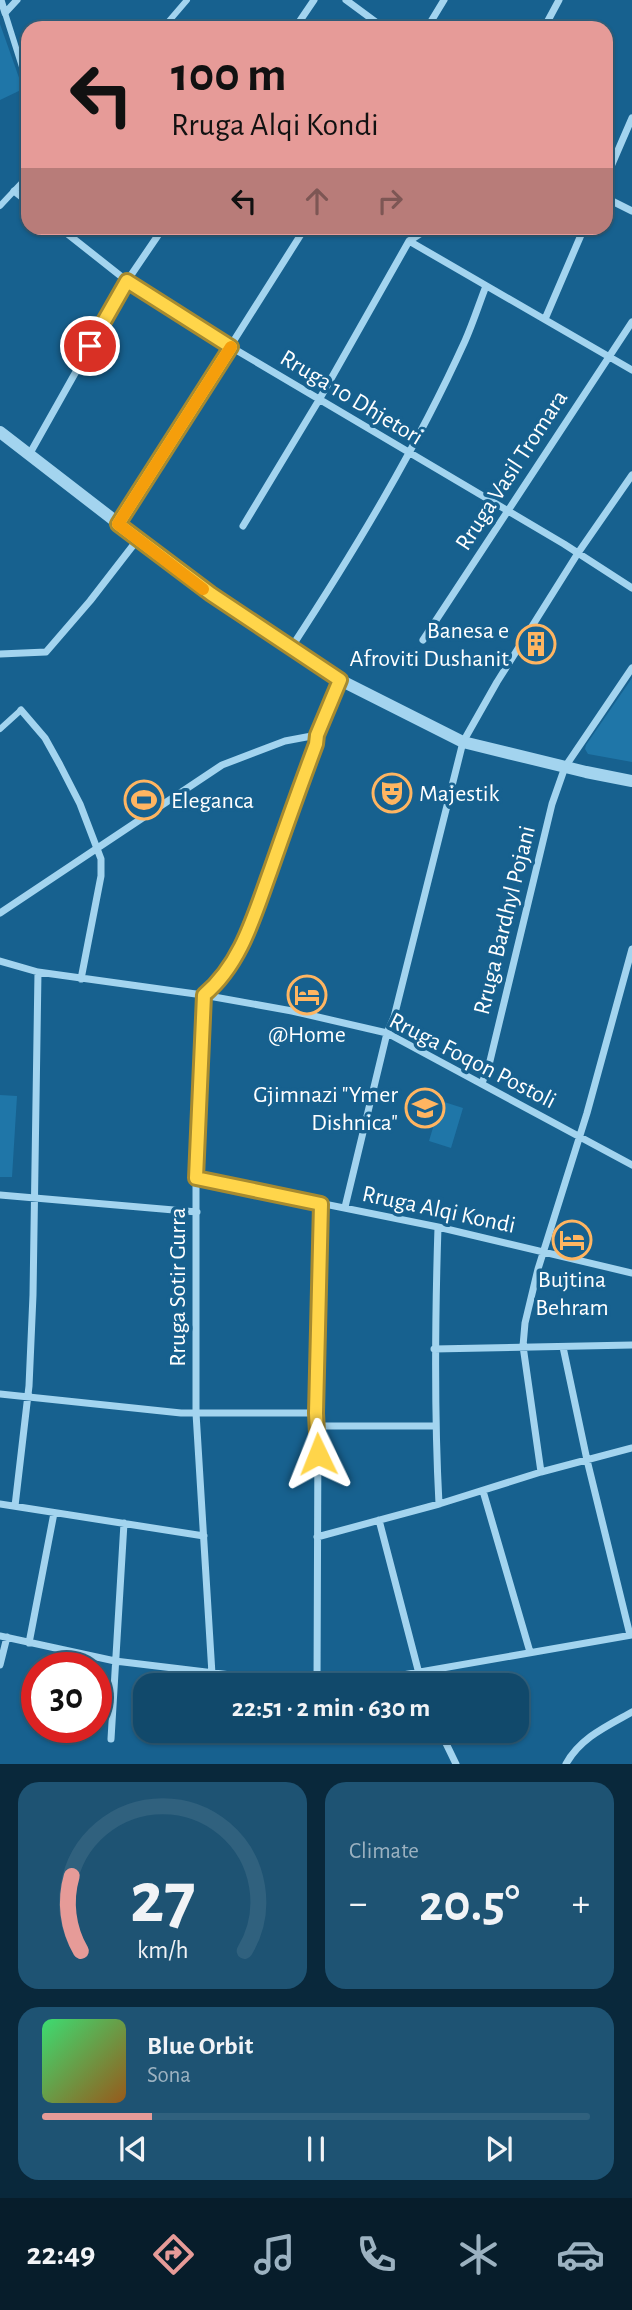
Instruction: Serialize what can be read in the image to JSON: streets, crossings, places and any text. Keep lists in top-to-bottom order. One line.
{"streets":{"street":["Rruga 10 Dhjetori","Rruga Vasil Tromara","Rruga Bardhyl Pojani","Rruga Foqon Postoli","Rruga Alqi Kondi","Rruga Sotir Gurra"]},"crossings":[["Rruga 10 Dhjetori","Rruga Vasil Tromara"],["Rruga Bardhyl Pojani","Rruga Foqon Postoli"],["Rruga Foqon Postoli","Rruga Sotir Gurra"],["Rruga Alqi Kondi","Rruga Sotir Gurra"]],"places":{"building":["Banesa e Afroviti Dushanit"],"theatre":["Majestik"],"sports":["Eleganca"],"hotel":["@Home","Bujtina Behram"],"school or university":["Gjimnazi \"Ymer Dishnica\""]},"page":{"turn":["100 m","Rruga Alqi Kondi"],"limit":"30","trip":"22:51 · 2 min · 630 m","tile":"Climate","heat":["−","20.5°","+"],"song":["Blue Orbit","Sona"],"tabs":"22:49","gauge":["27","km/h"]}}
